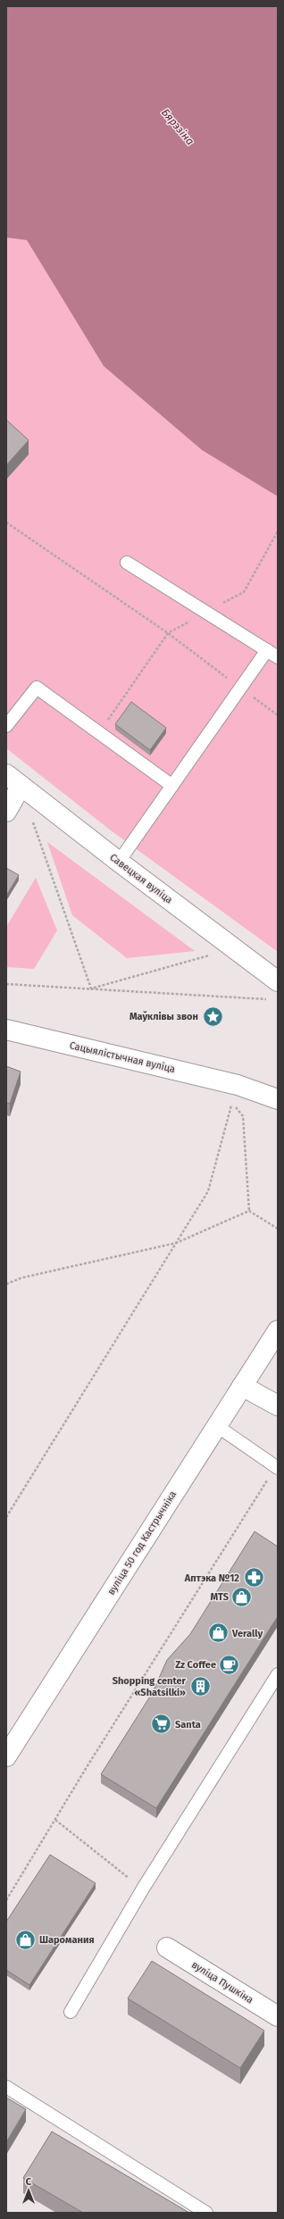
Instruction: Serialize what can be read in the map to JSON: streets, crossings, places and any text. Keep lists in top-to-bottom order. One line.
{"streets":{"street":["Савецкая вуліца","Сацыялістычная вуліца","вуліца 50 год Кастрычніка","вуліца Пушкіна"]},"water":["Бярэзіна"],"places":{"place":["Маўклівы звон"],"pharmacy":["Аптэка №12"],"shop":["MTS","Verally","Шаромания"],"cafe":["Zz Coffee"],"building":["Shopping center «Shatsilki»"],"supermarket":["Santa"]},"north":"top"}
